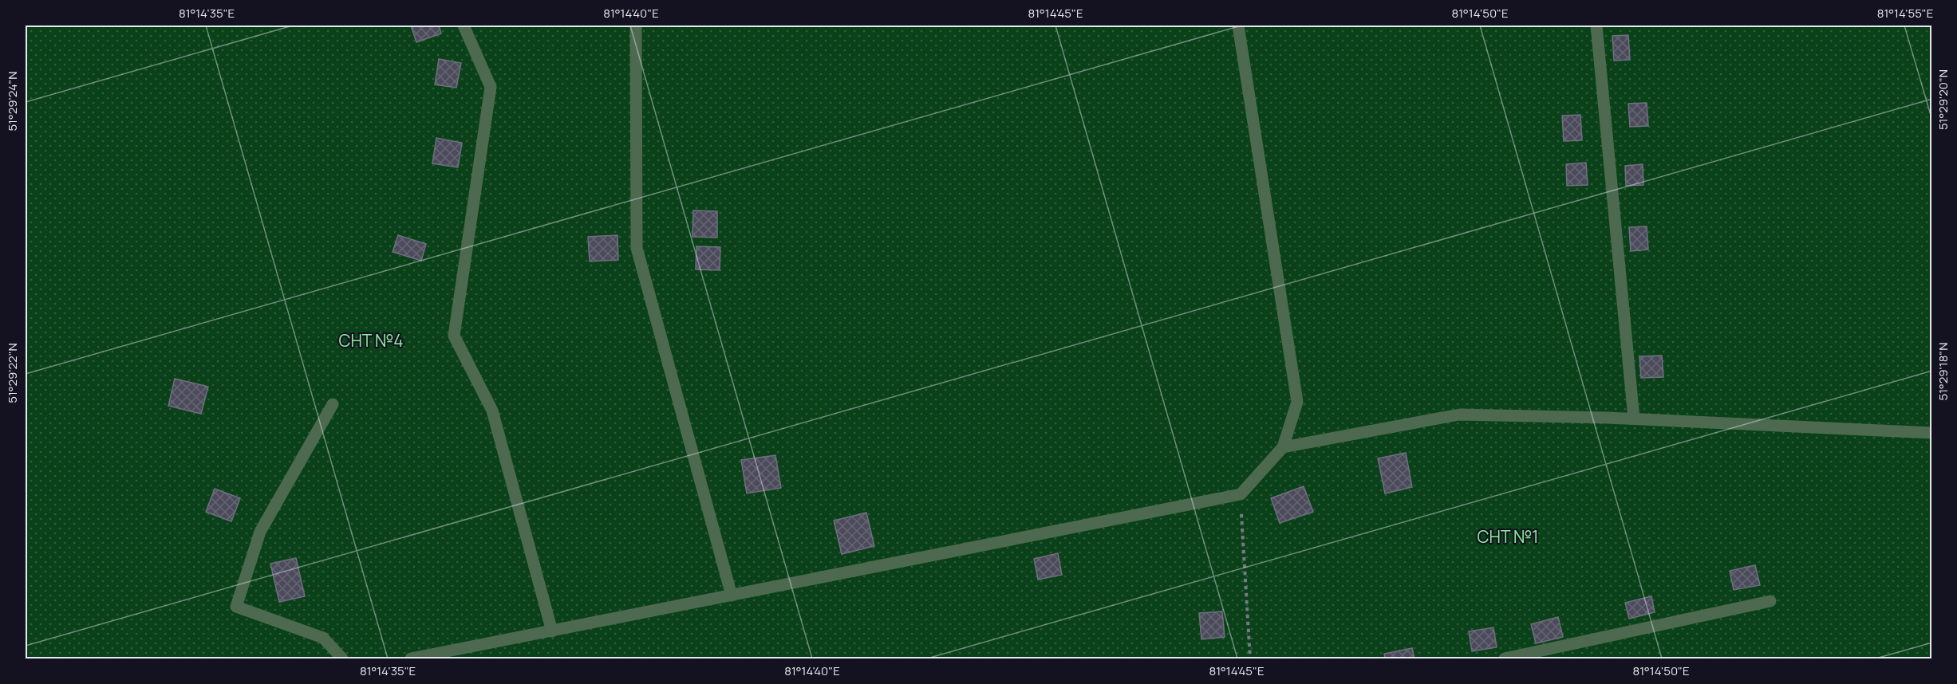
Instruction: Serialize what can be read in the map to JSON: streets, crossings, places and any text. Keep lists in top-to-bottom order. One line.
{"parks":["СНТ №4","СНТ №1"],"coordinates":["81°14'35\"E","81°14'40\"E","81°14'45\"E","81°14'50\"E","81°14'55\"E","51°29'20\"N","51°29'24\"N","51°29'18\"N","51°29'22\"N"]}
